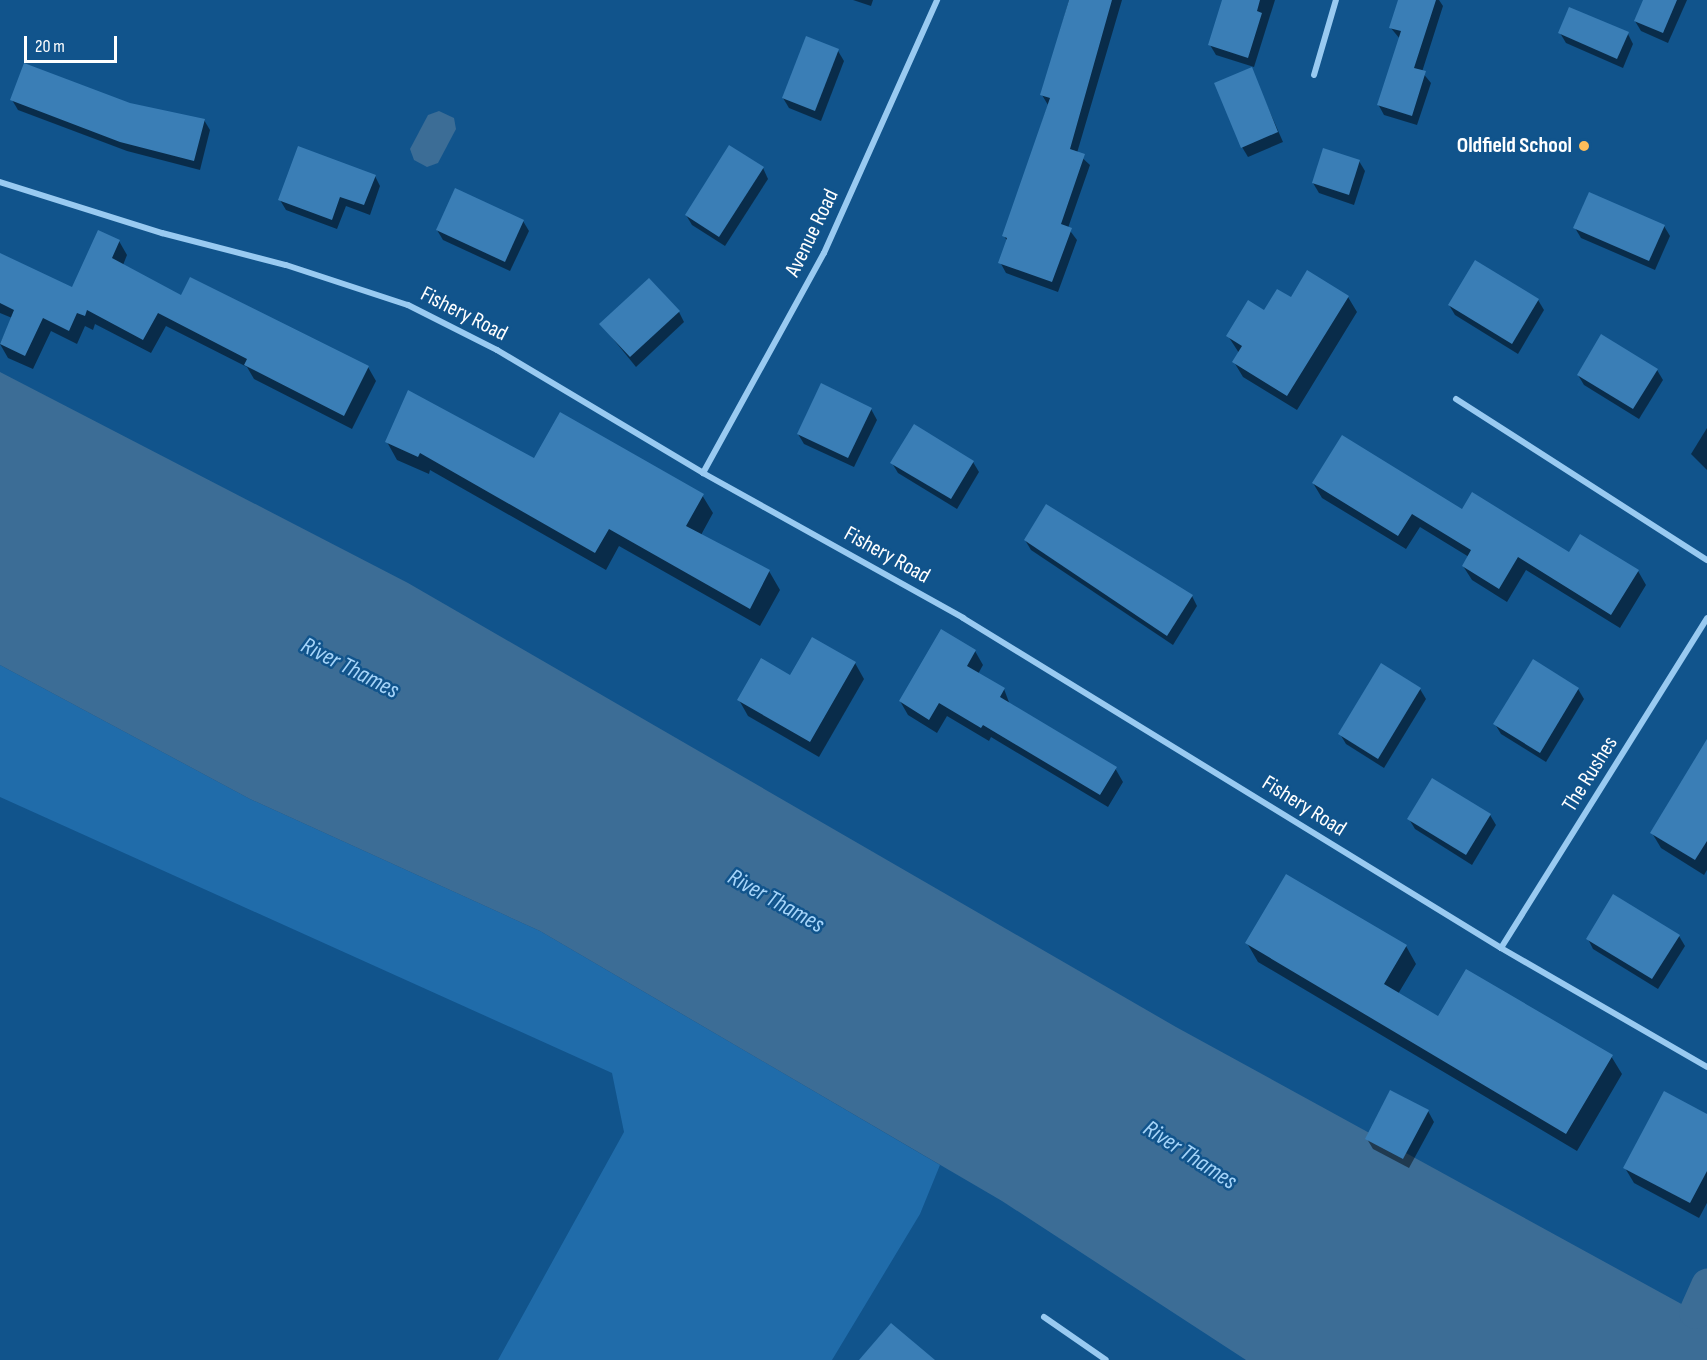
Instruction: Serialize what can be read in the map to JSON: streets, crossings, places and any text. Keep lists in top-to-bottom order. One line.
{"streets":{"street":["Avenue Road","Fishery Road","The Rushes"]},"crossings":[["Avenue Road","Fishery Road"],["Fishery Road","The Rushes"]],"water":["River Thames"],"places":["Oldfield School"],"scale_bar":"20 m"}
